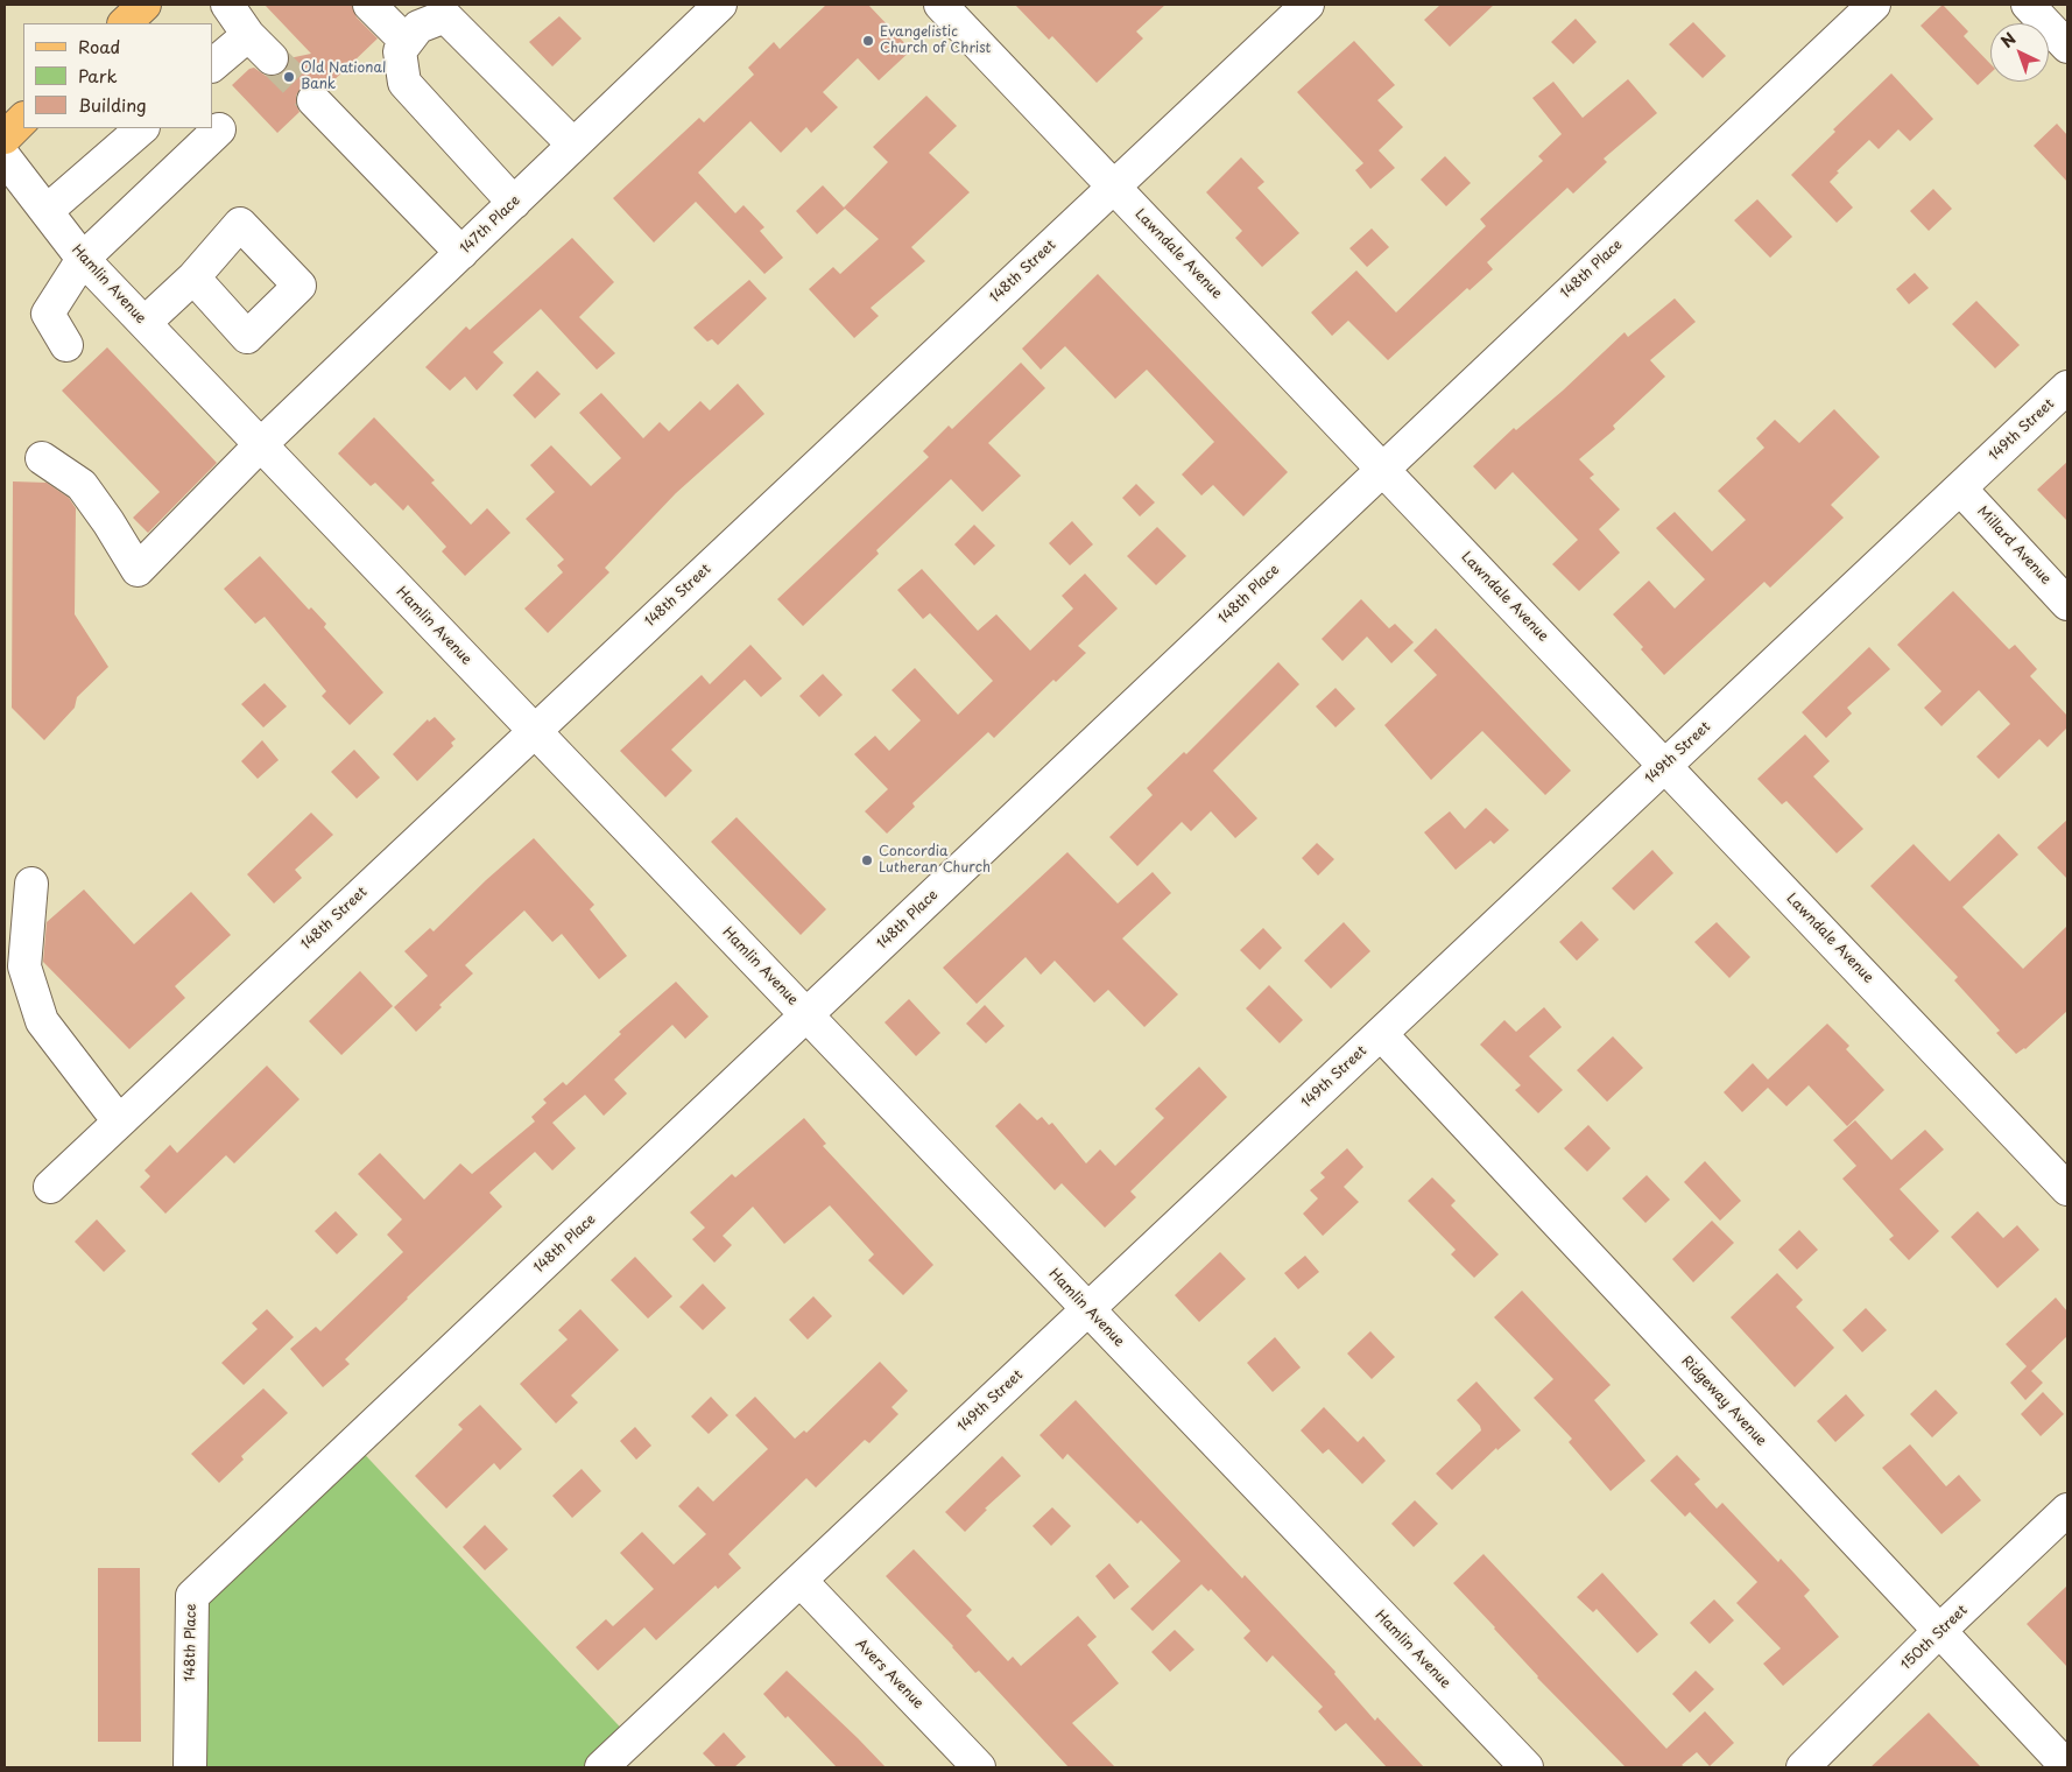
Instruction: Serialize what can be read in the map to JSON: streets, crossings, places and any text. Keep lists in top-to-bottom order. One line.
{"streets":{"street":["147th Place","Lawndale Avenue","148th Place","148th Street","Hamlin Avenue","149th Street","Millard Avenue","Ridgeway Avenue","150th Street","Avers Avenue"]},"crossings":[["147th Place","Hamlin Avenue"],["Lawndale Avenue","148th Place"],["Lawndale Avenue","148th Street"],["Lawndale Avenue","149th Street"],["148th Place","Hamlin Avenue"],["148th Street","Hamlin Avenue"],["Hamlin Avenue","149th Street"],["149th Street","Millard Avenue"],["149th Street","Ridgeway Avenue"],["149th Street","Avers Avenue"],["Ridgeway Avenue","150th Street"]],"places":["Evangelistic Church of Christ","Old National Bank","Concordia Lutheran Church"],"legend":["Road","Park","Building"],"north":"top left"}
